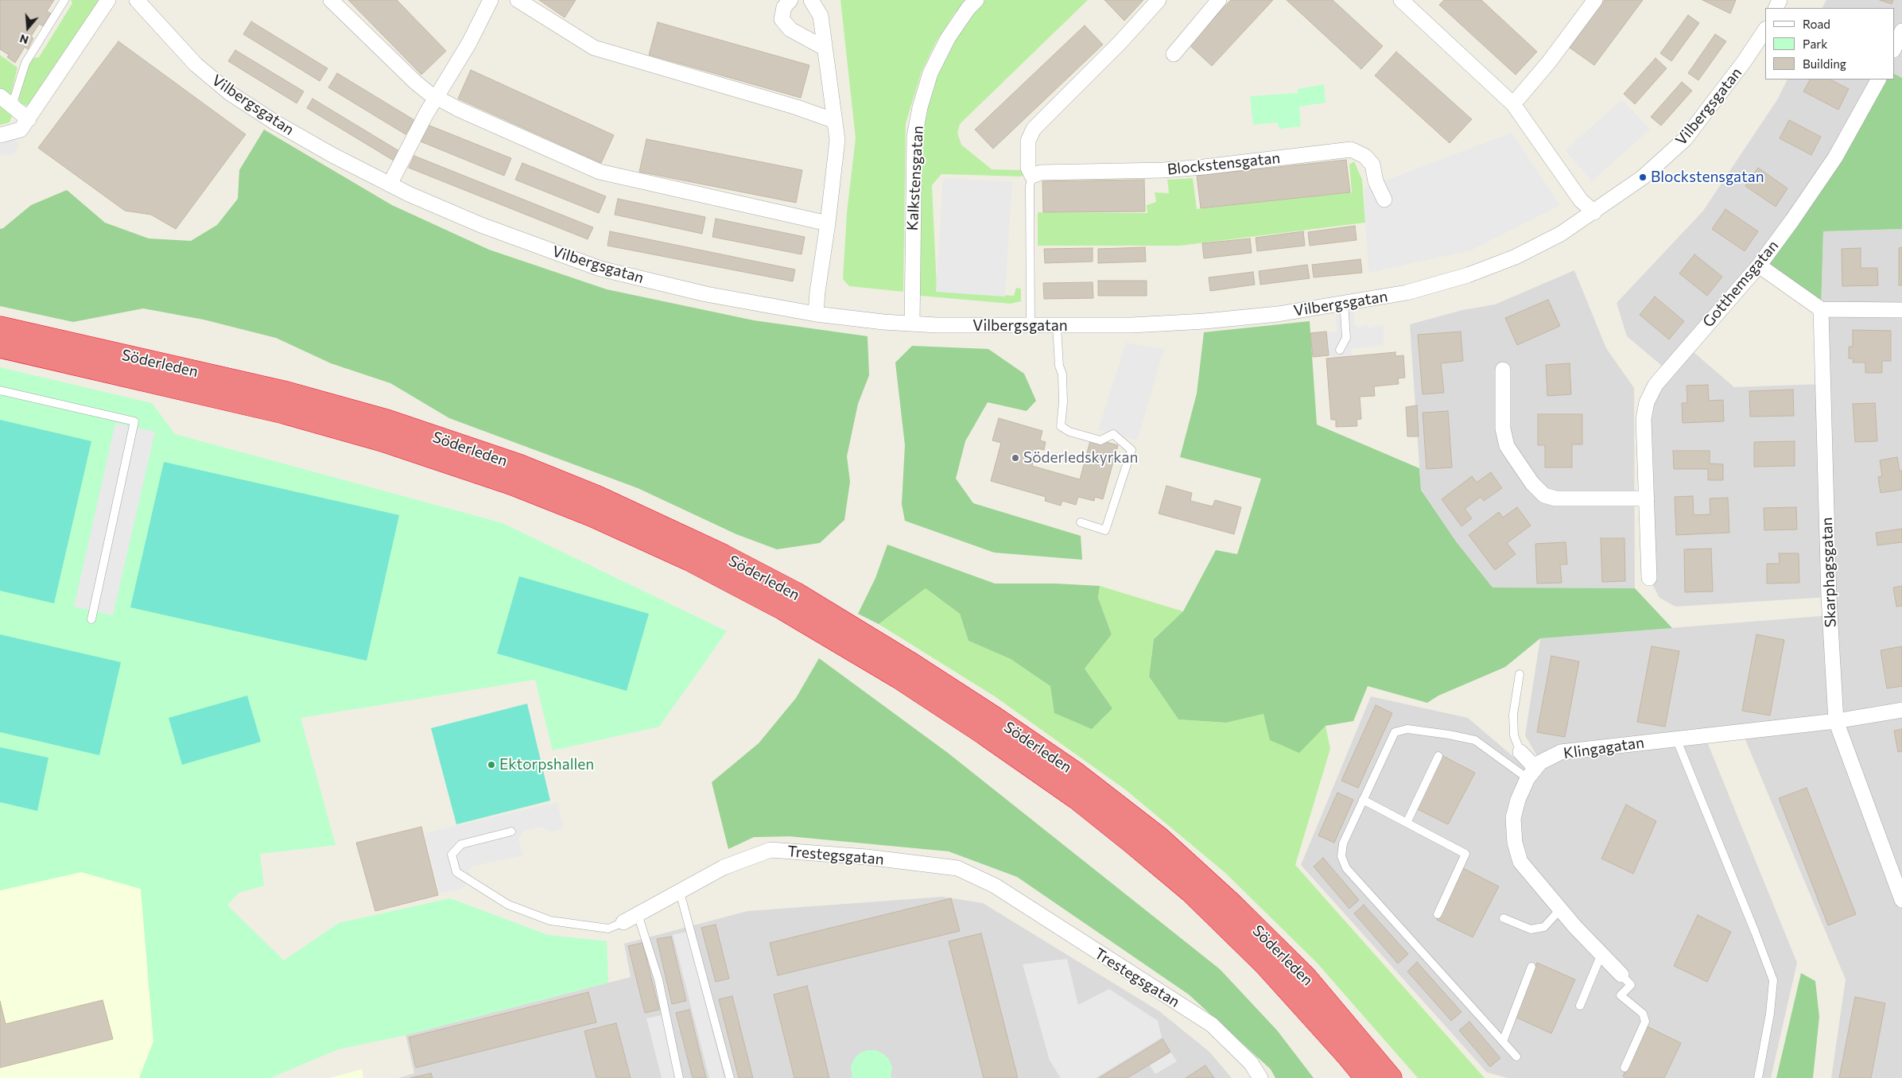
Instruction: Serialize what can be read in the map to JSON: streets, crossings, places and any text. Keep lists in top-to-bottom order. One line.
{"streets":{"highway":["Söderleden"],"street":["Vilbergsgatan","Blockstensgatan","Kalkstensgatan","Gotthemsgatan","Skarphagsgatan","Klingagatan","Trestegsgatan"]},"crossings":[["Vilbergsgatan","Kalkstensgatan"],["Skarphagsgatan","Klingagatan"]],"places":["Blockstensgatan","Söderledskyrkan","Ektorpshallen"],"legend":["Road","Park","Building"],"north":"bottom"}
